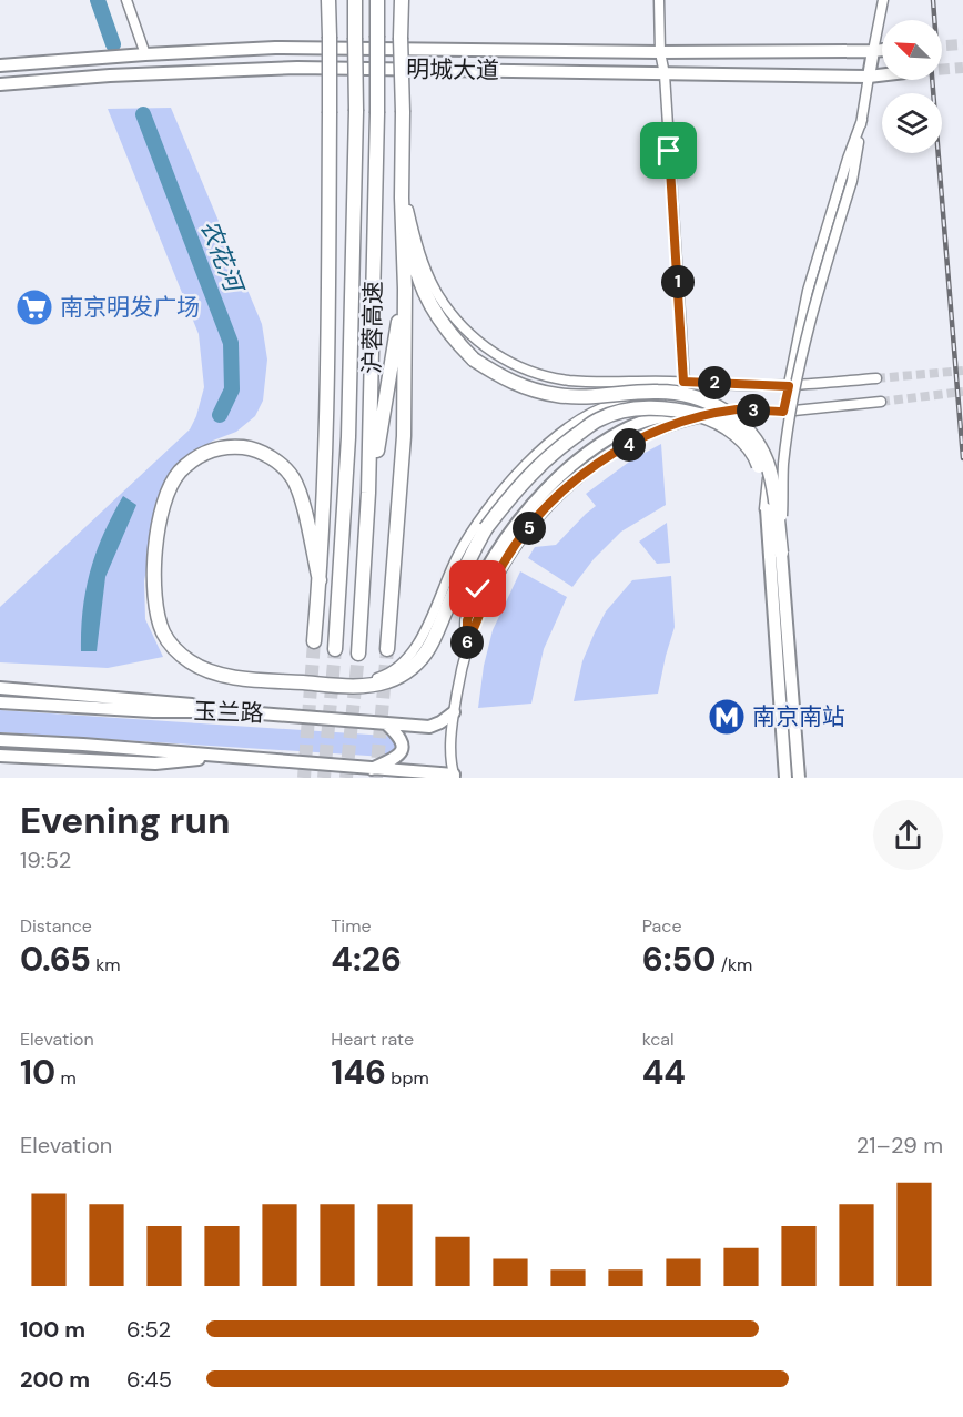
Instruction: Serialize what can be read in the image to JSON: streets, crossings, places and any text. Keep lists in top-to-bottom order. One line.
{"streets":{"highway":["沪蓉高速"],"main road":["明城大道","玉兰路"]},"water":["农花河"],"places":{"supermarket":["南京明发广场"],"metro station":["南京南站"]},"north":"top left","page":{"pins":["1","2","3","4","5","6"],"heading":["Evening run","19:52"],"stats":[["Distance","0.65 km"],["Time","4:26"],["Pace","6:50 /km"],["Elevation","10 m"],["Heart rate","146 bpm"],["kcal","44"]],"chart":["Elevation","21–29 m"],"list":[{"name":"100 m","note":"6:52"},{"name":"200 m","note":"6:45"}]}}
